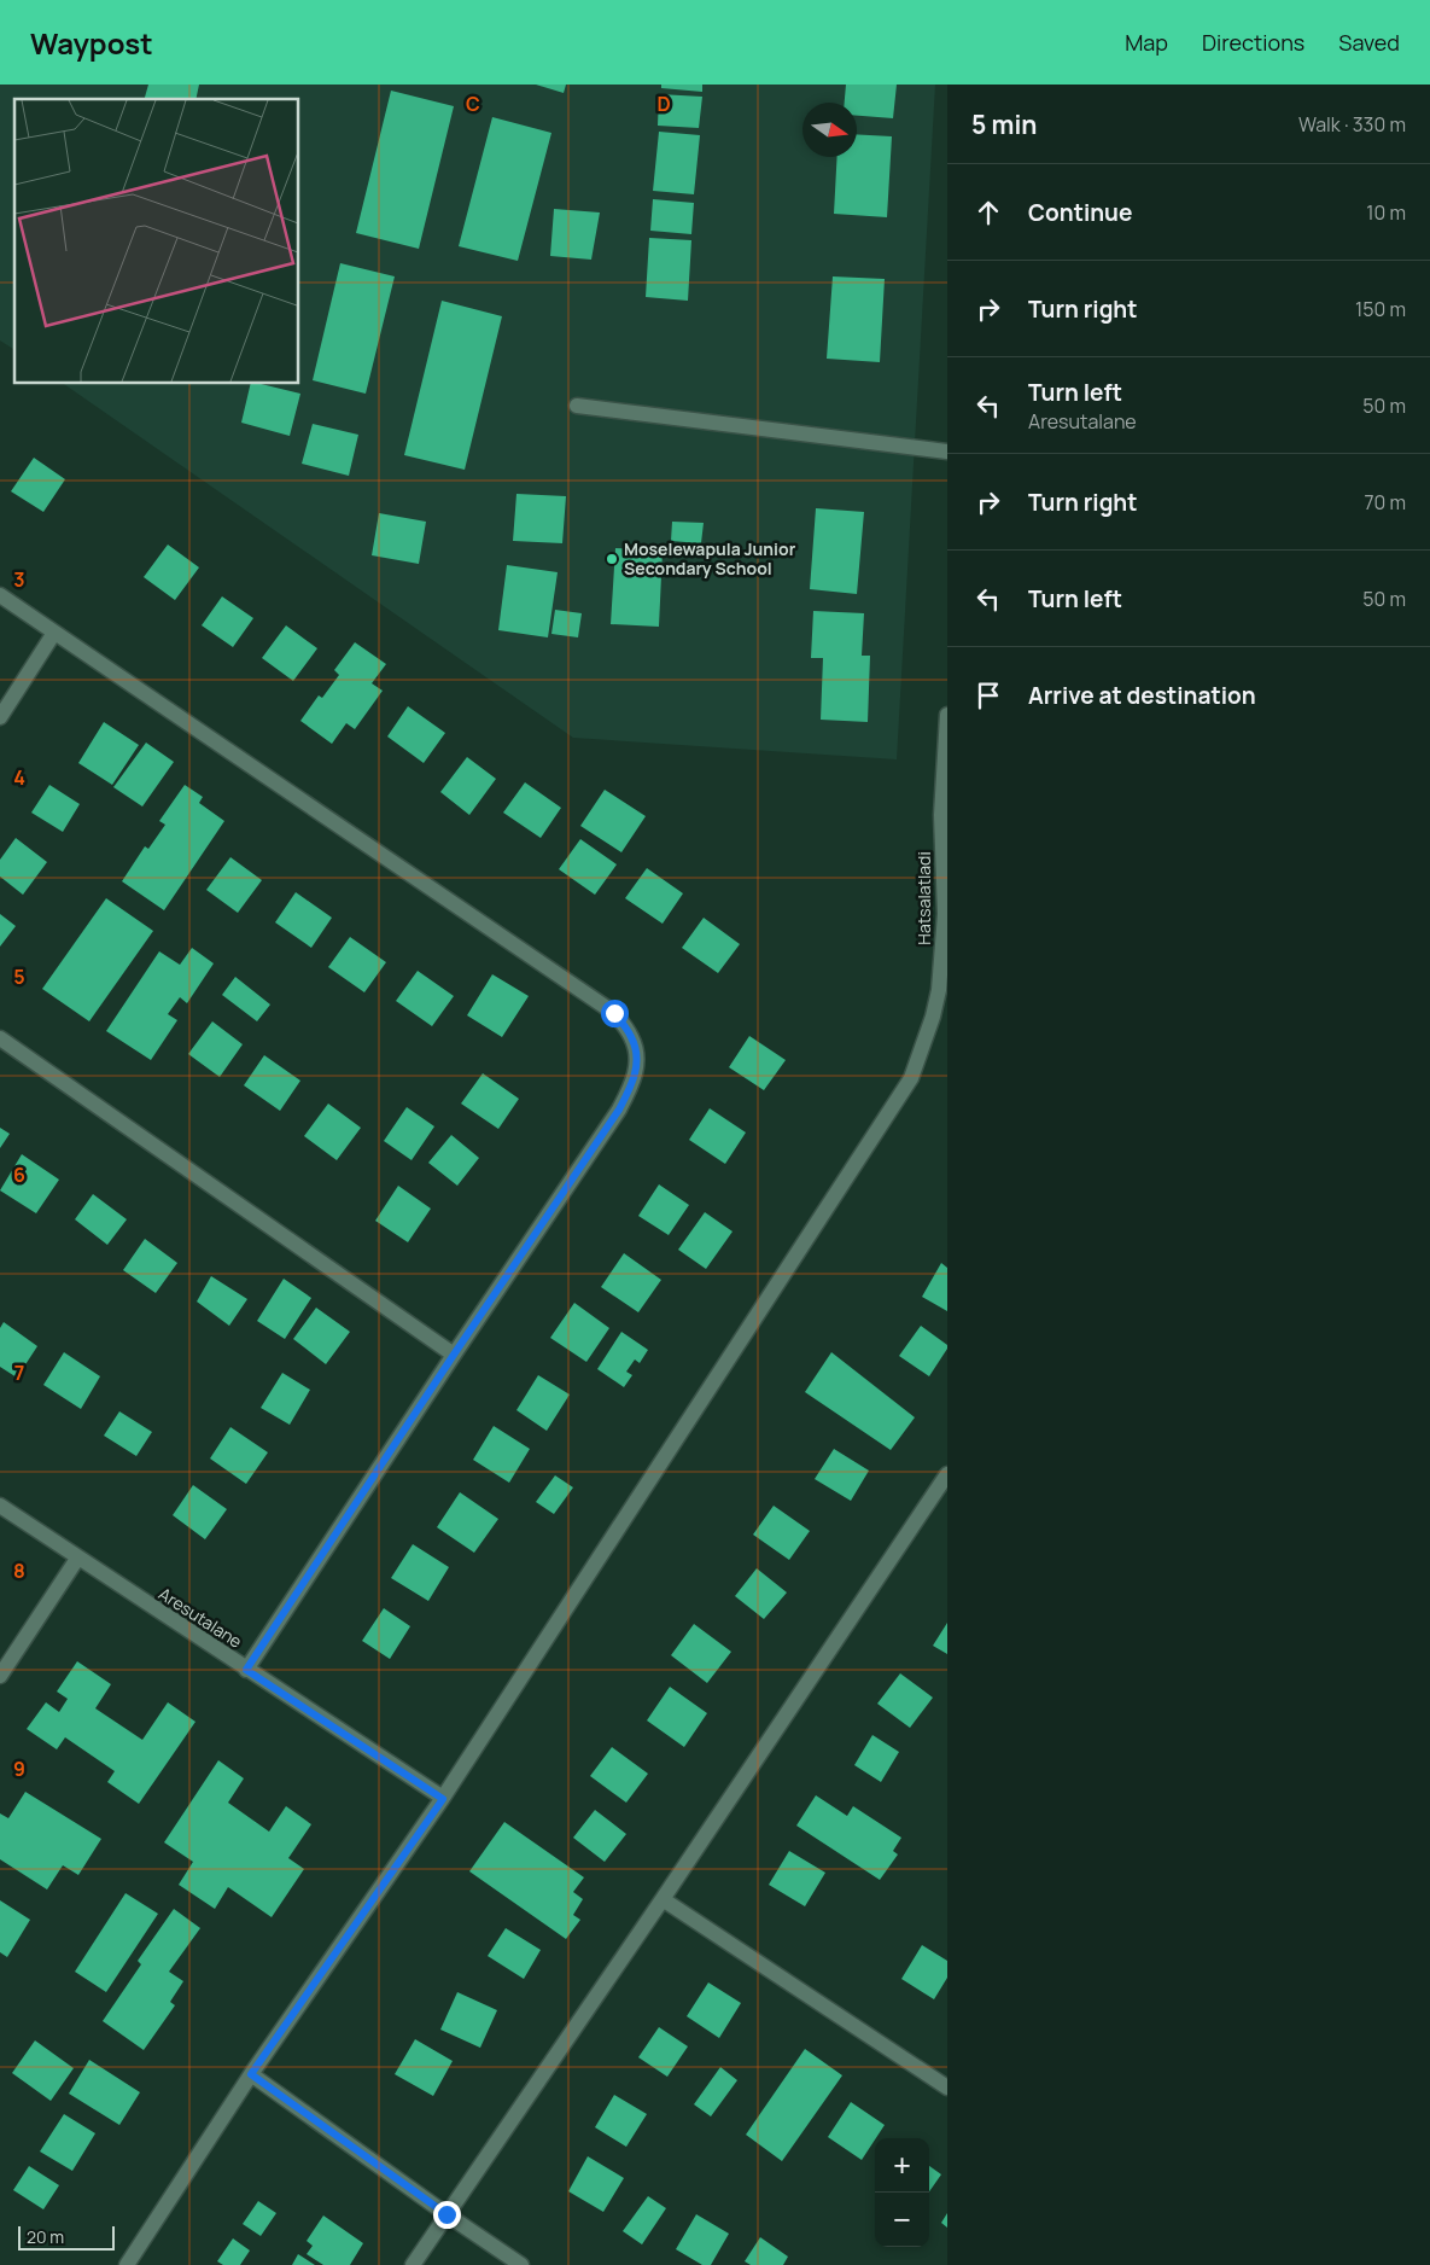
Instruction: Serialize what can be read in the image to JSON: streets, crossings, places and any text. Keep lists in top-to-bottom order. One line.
{"streets":{"street":["Hatsalatladi","Aresutalane"]},"crossings":[["Hatsalatladi","Aresutalane"]],"places":["Moselewapula Junior Secondary School"],"scale_bar":"20 m","north":"right","page":{"header":"Waypost","nav":["Map","Directions","Saved"],"heading":["5 min","Walk · 330 m"],"list":[["Continue","10 m"],["Turn right","150 m"],["Turn left","Aresutalane","50 m"],["Turn right","70 m"],["Turn left","50 m"],"Arrive at destination"],"map_buttons":["+","−"],"scale":"20 m"},"grid":{"columns":["C","D"],"rows":["3","4","5","6","7","8","9"]}}
